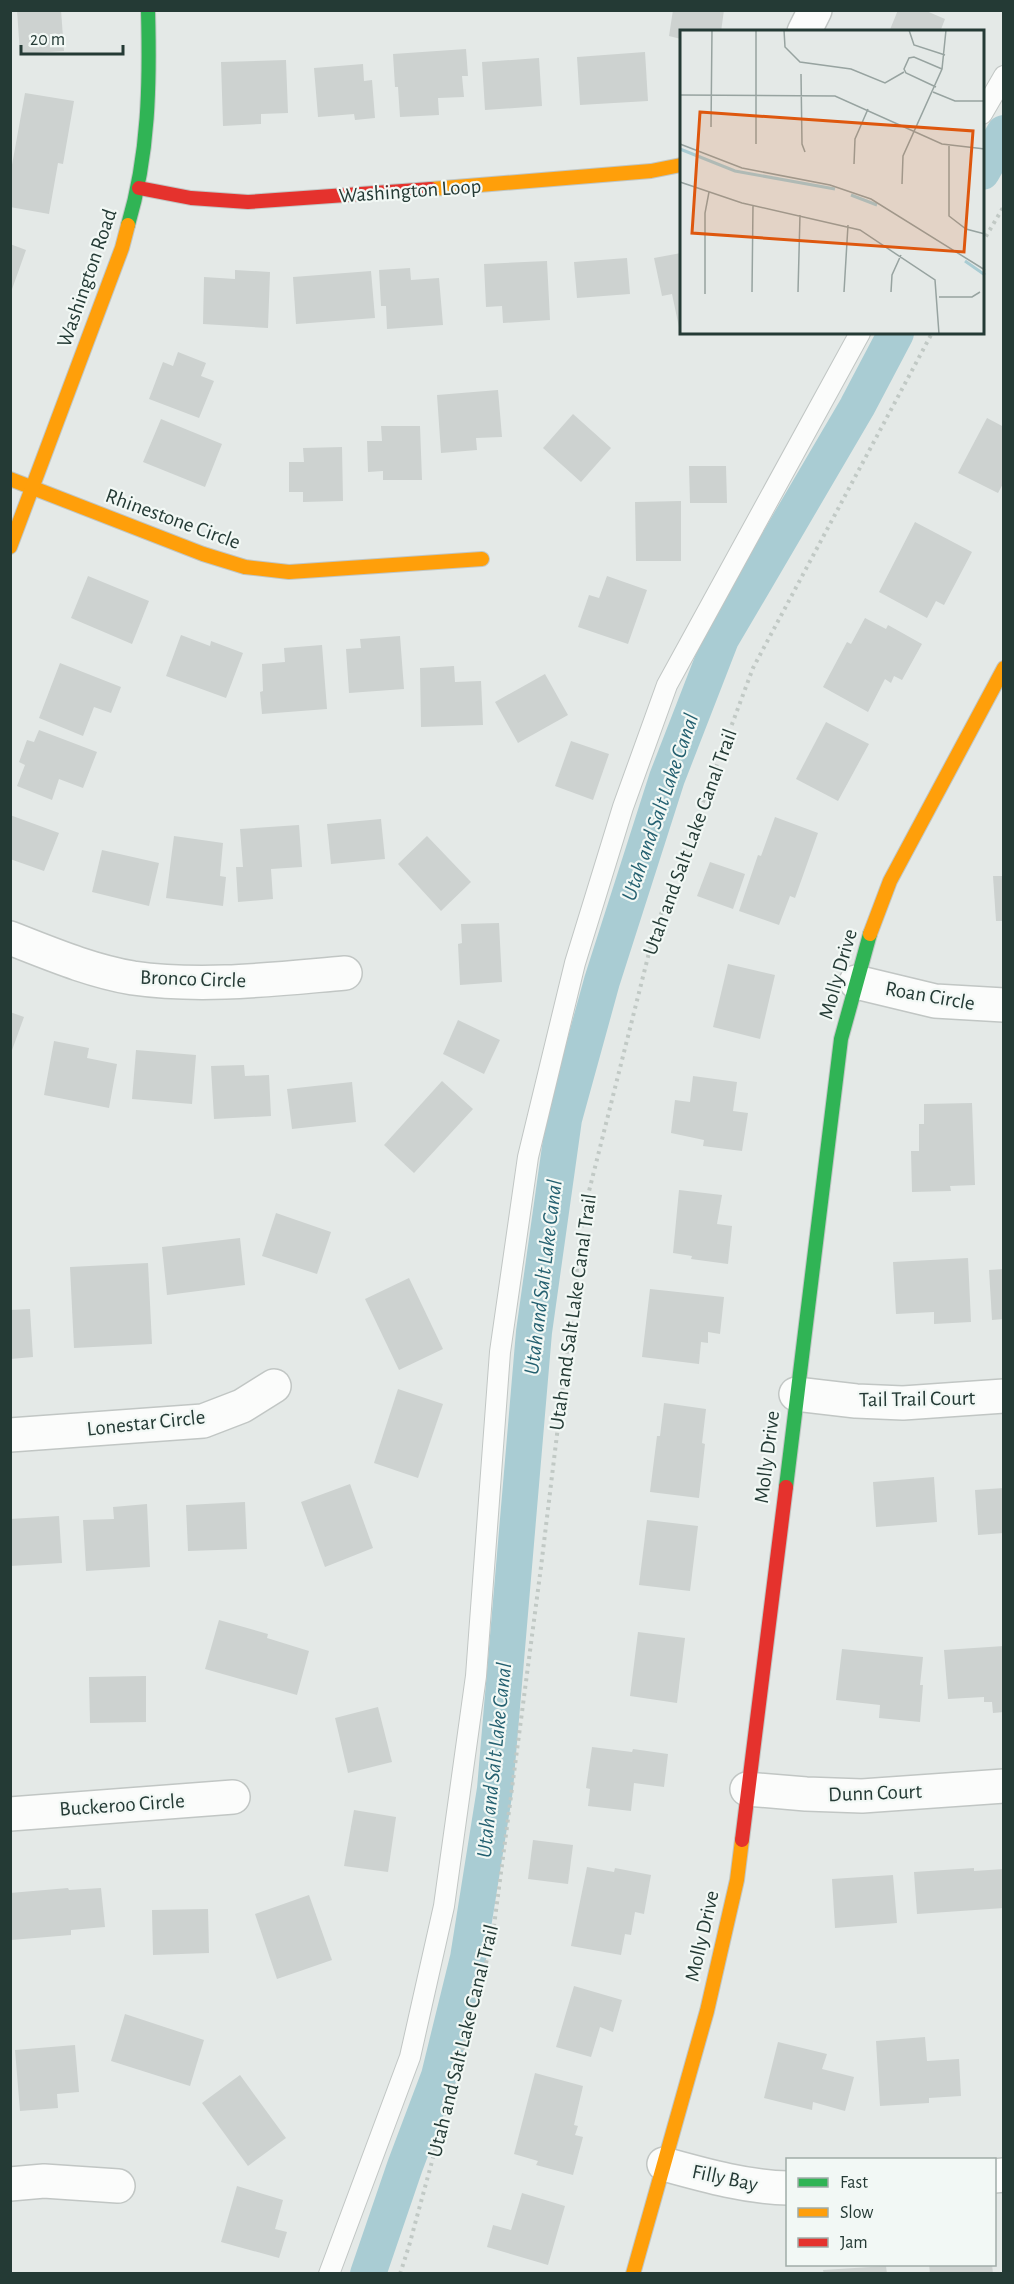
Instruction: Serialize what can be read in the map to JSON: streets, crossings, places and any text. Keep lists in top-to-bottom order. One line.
{"streets":{"street":["Washington Loop","Washington Road","Rhinestone Circle","Molly Drive","Bronco Circle","Roan Circle","Tail Trail Court","Lonestar Circle","Dunn Court","Buckeroo Circle","Filly Bay"],"path":["Utah and Salt Lake Canal Trail"]},"crossings":[["Washington Loop","Washington Road"],["Washington Road","Rhinestone Circle"],["Molly Drive","Roan Circle"],["Molly Drive","Tail Trail Court"],["Molly Drive","Dunn Court"],["Molly Drive","Filly Bay"]],"water":["Utah and Salt Lake Canal"],"legend":["Fast","Slow","Jam"],"scale_bar":"20 m"}
